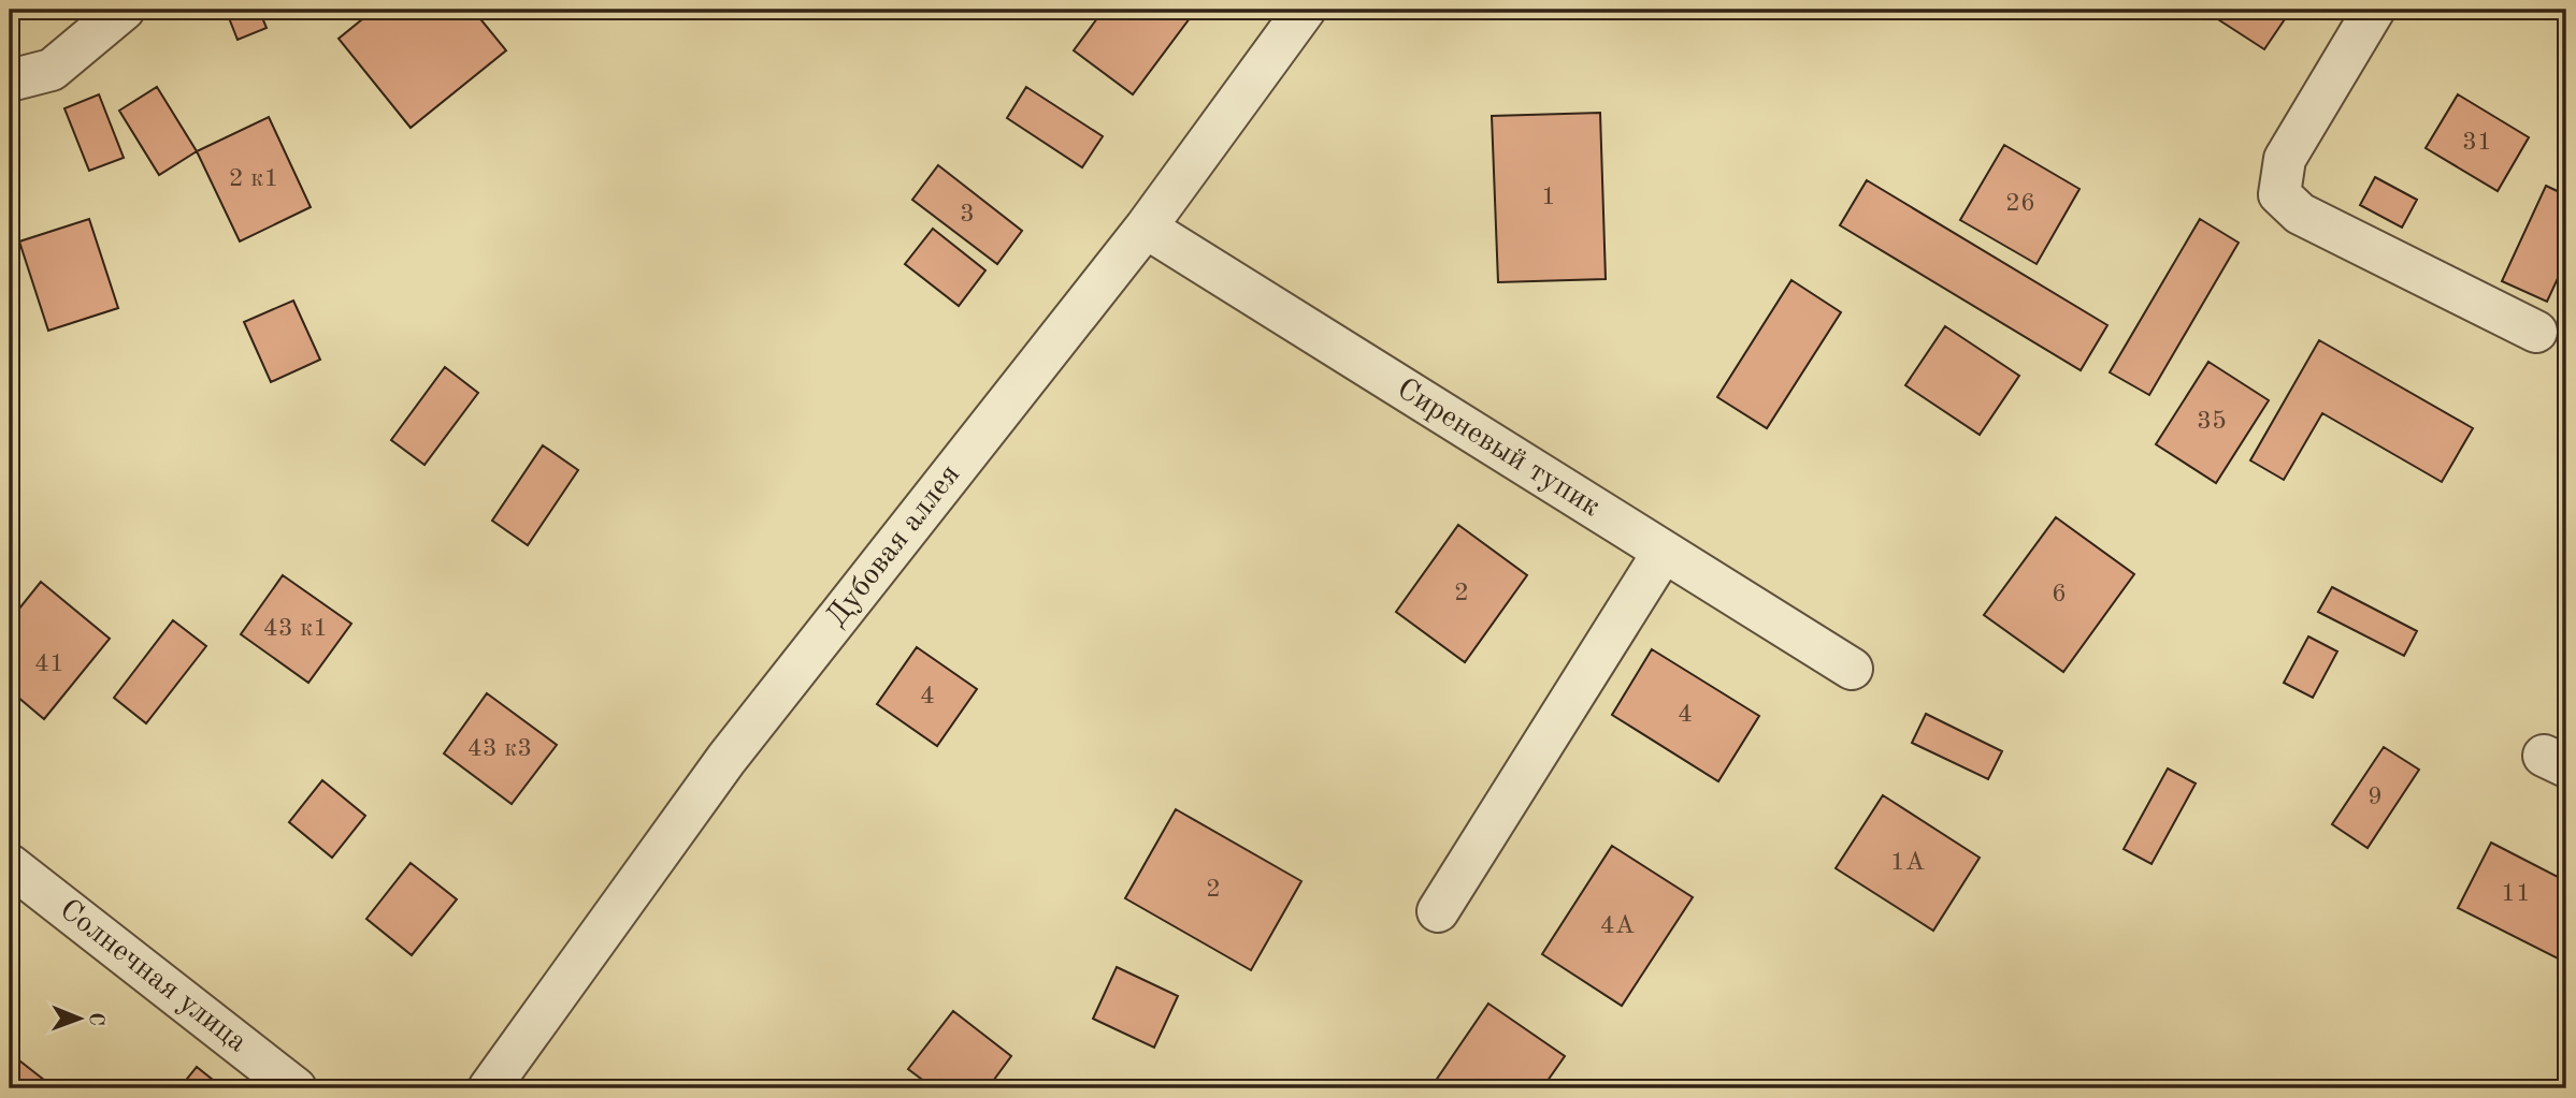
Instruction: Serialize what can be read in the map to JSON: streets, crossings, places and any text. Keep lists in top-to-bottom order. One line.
{"streets":{"lane":["Сиреневый тупик","Дубовая аллея","Солнечная улица"]},"crossings":[["Сиреневый тупик","Дубовая аллея"]],"house_numbers":["31","2 к1","1","26","3","35","2","6","43 к1","41","4","4","43 к3","9","1А","2","11","4А"],"north":"right"}
